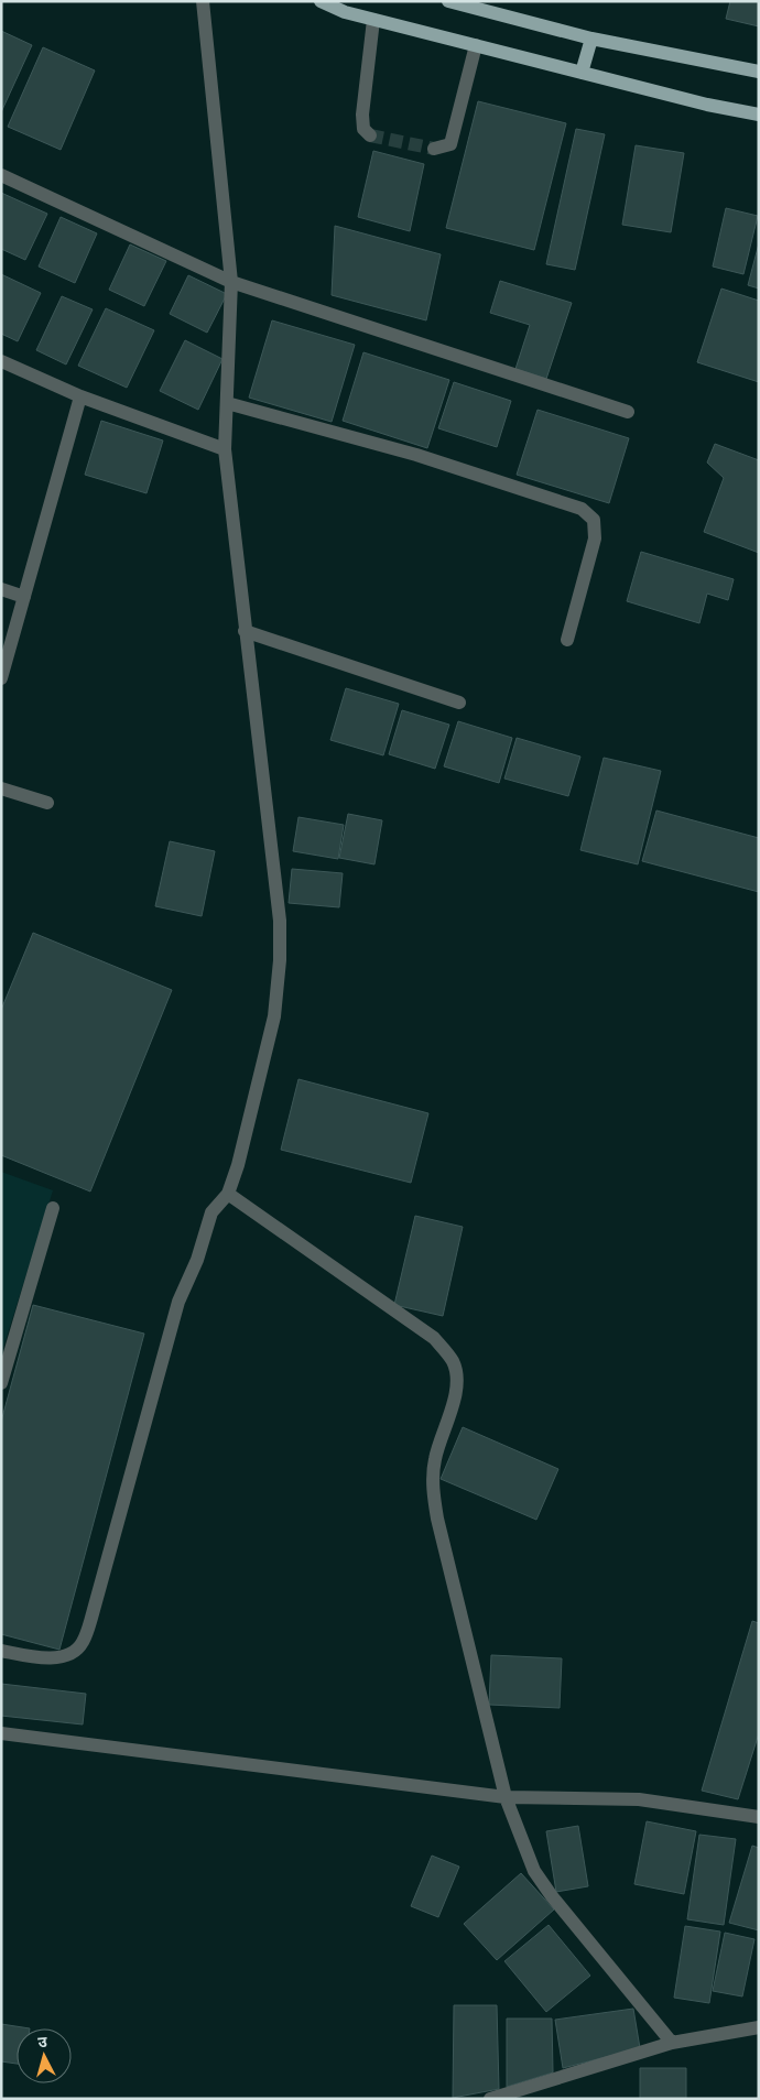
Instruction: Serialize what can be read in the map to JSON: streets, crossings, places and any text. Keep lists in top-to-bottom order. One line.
{"north":"top"}
